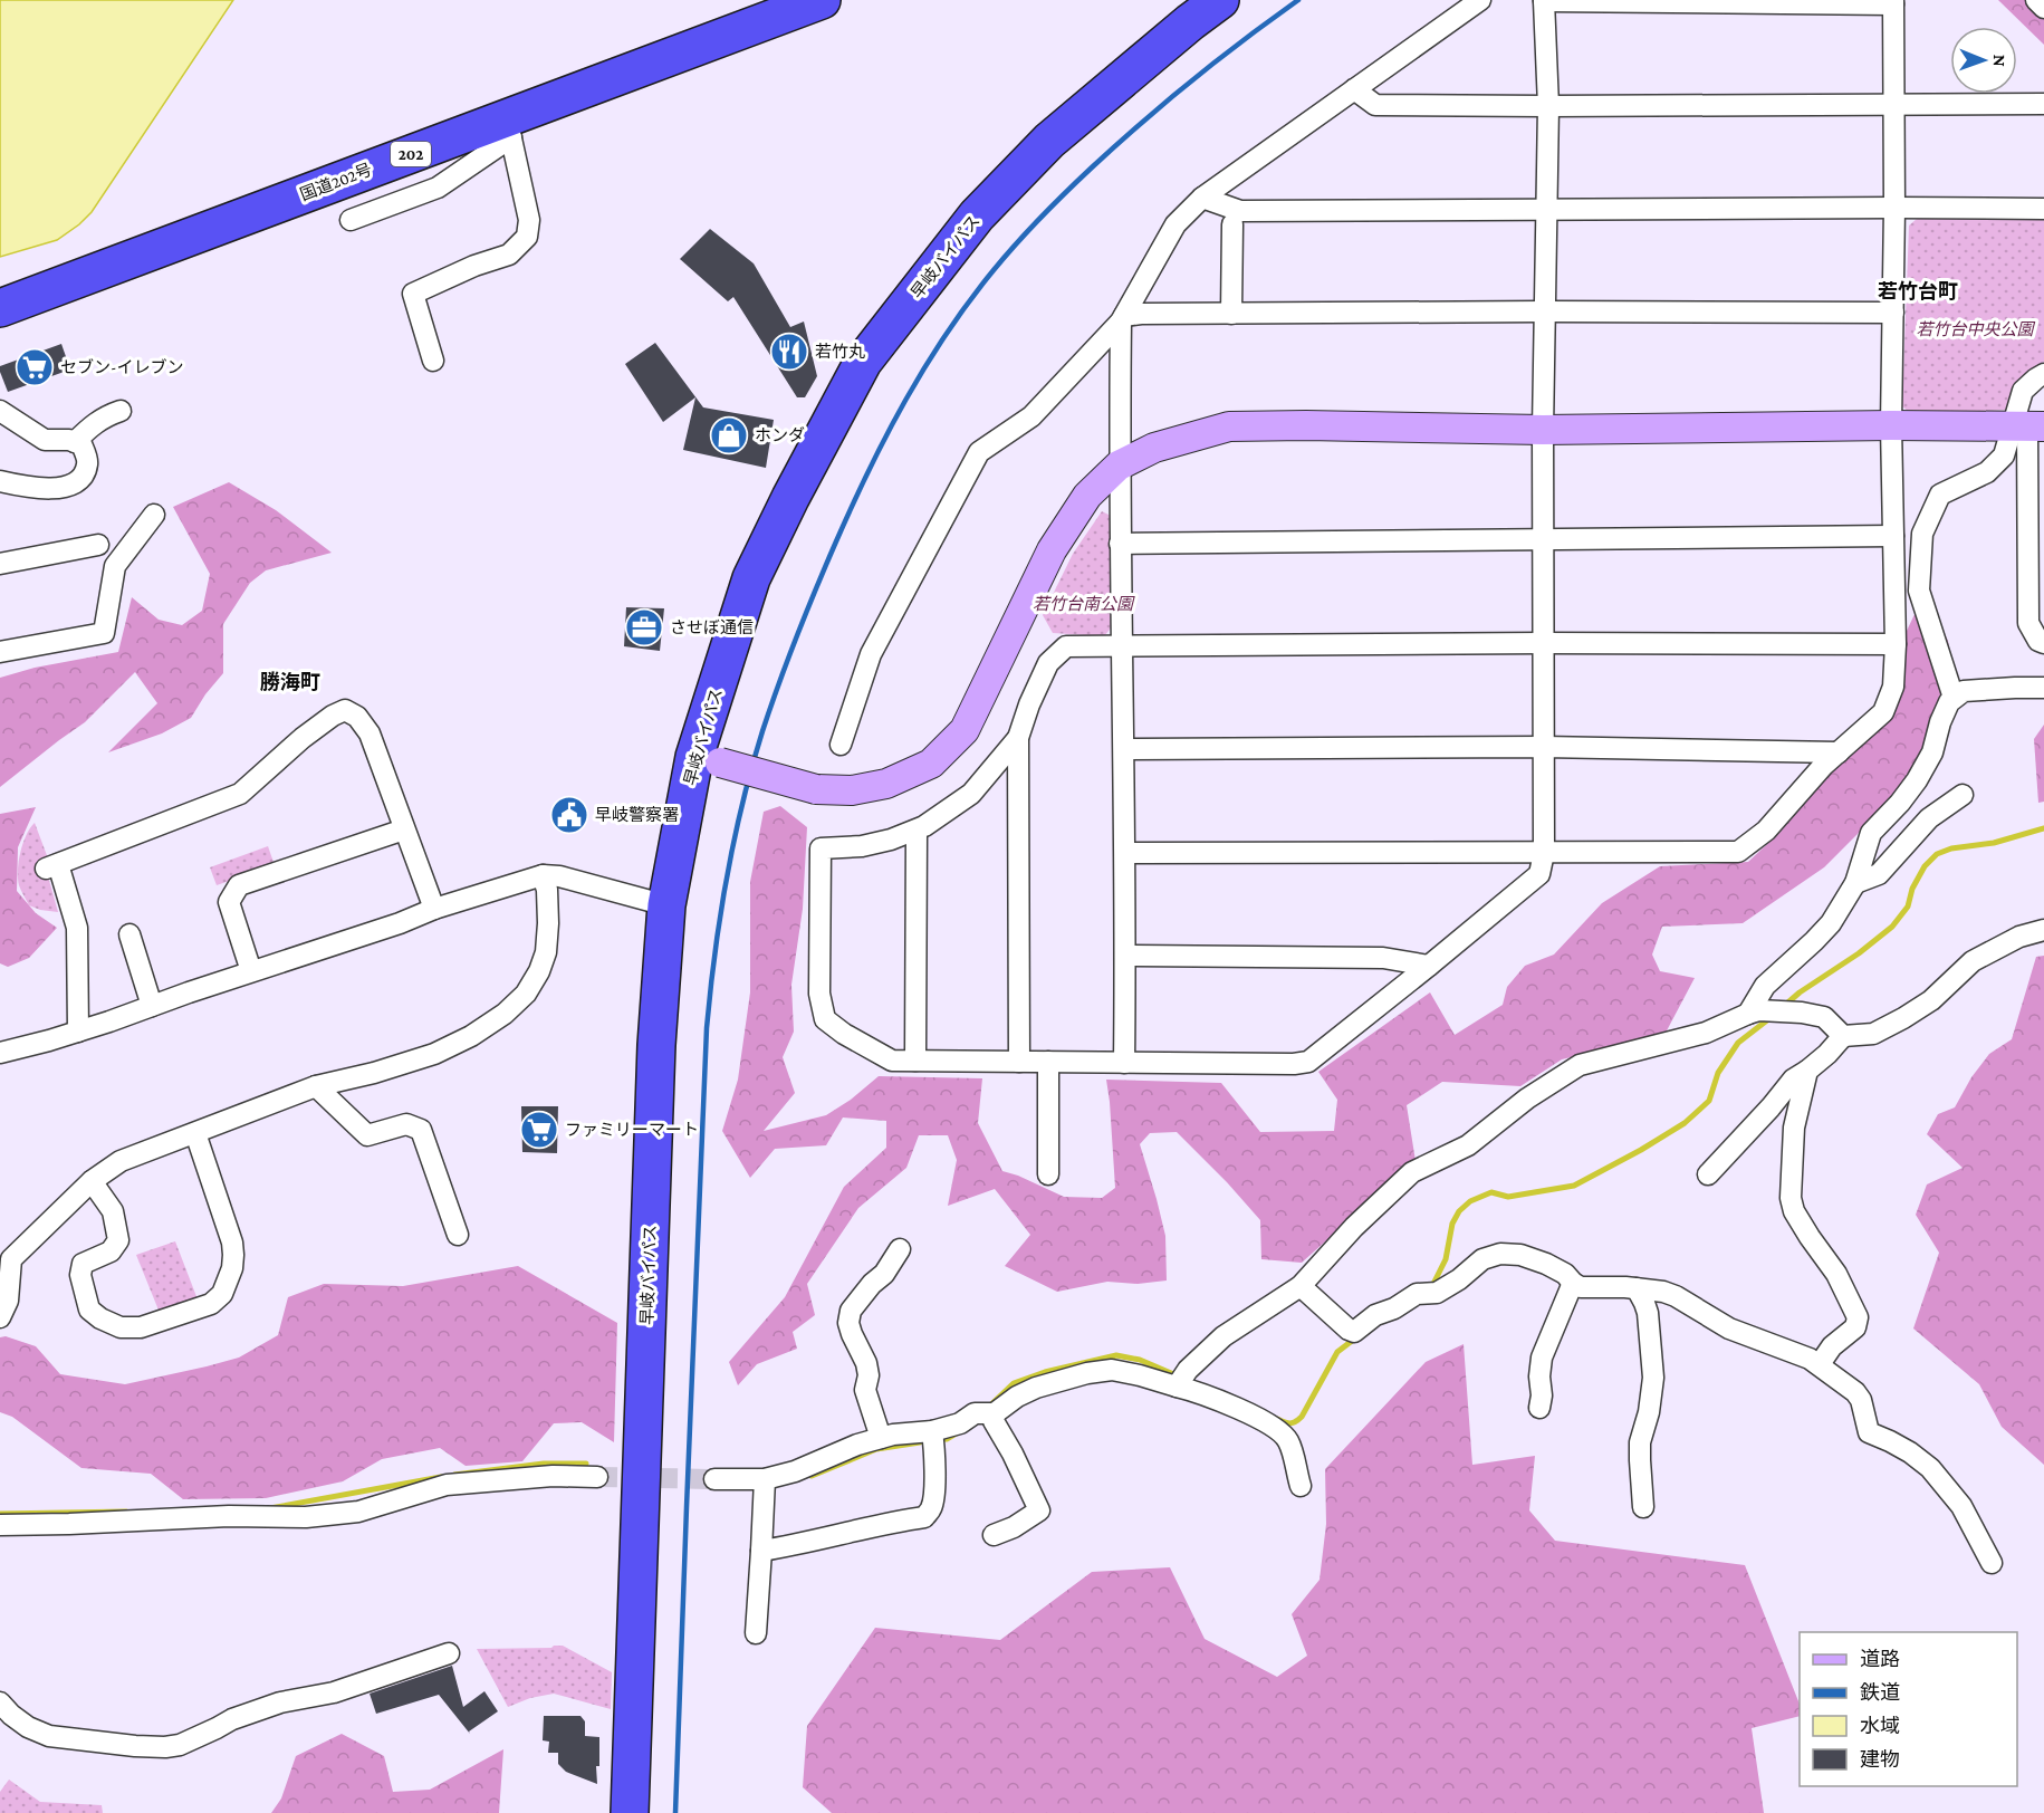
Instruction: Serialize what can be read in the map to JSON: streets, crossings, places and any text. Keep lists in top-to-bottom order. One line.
{"streets":{"highway":["202","国道202号","早岐バイパス"]},"districts":["若竹台町","勝海町"],"parks":["若竹台中央公園","若竹台南公園"],"places":{"restaurant":["若竹丸"],"supermarket":["セブン-イレブン","ファミリーマート"],"shop":["ホンダ"],"office":["させぼ通信"],"public building":["早岐警察署"]},"legend":["道路","鉄道","水域","建物"],"north":"right"}
